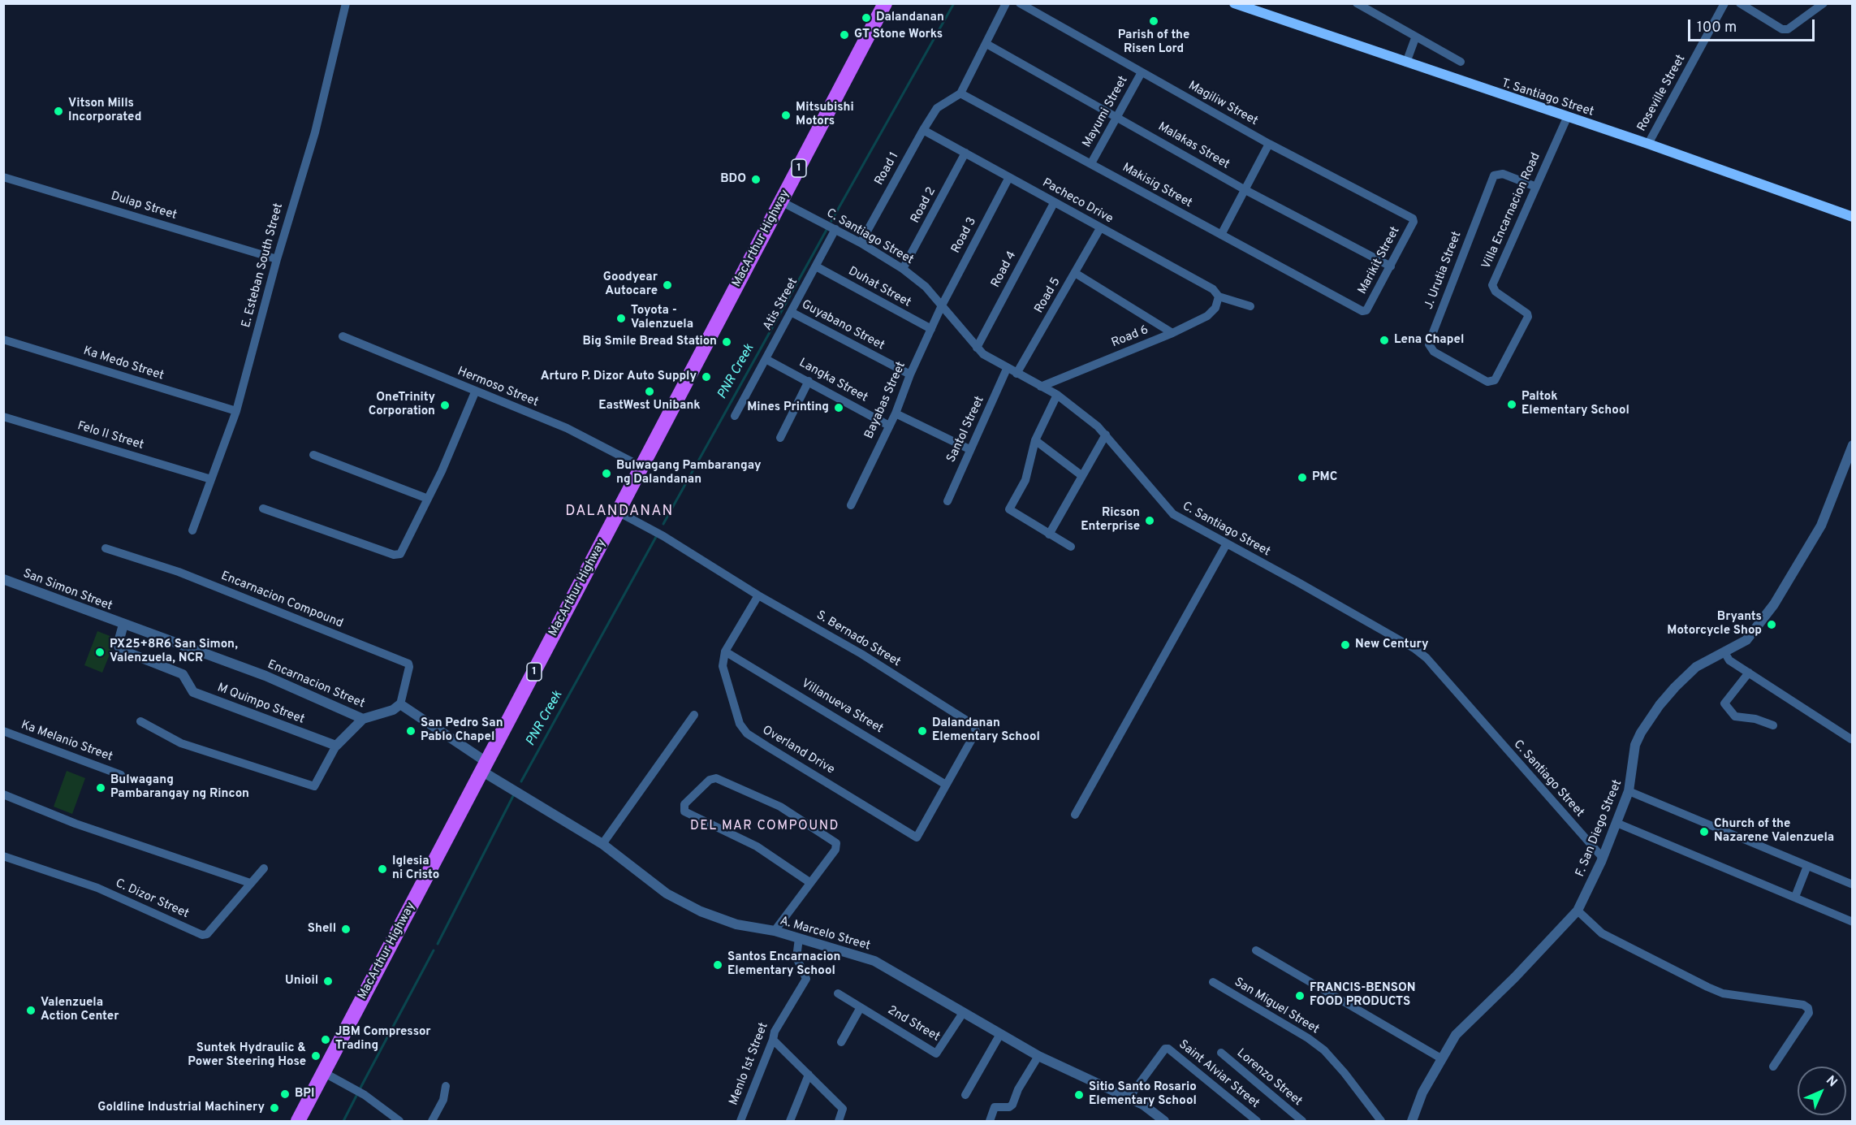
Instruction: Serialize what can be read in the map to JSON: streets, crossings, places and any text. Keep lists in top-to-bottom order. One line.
{"streets":{"highway":["1","MacArthur Highway"],"main road":["T. Santiago Street"],"street":["Roseville Street","Magiliw Street","Mayumi Street","Malakas Street","Road 1","Makisig Street","Pacheco Drive","Road 2","Dulap Street","Villa Encarnacion Road","Road 3","C. Santiago Street","Marikit Street","E. Esteban South Street","Road 4","J. Urutia Street","Duhat Street","Road 5","Atis Street","Guyabano Street","Road 6","Ka Medo Street","Langka Street","Hermoso Street","Bayabas Street","Santol Street","Felo II Street","San Simon Street","Encarnacion Compound","S. Bernado Street","Encarnacion Street","M Quimpo Street","Villanueva Street","Ka Melanio Street","Overland Drive","F. San Diego Street","C. Dizor Street","A. Marcelo Street","San Miguel Street","2nd Street","Menlo 1st Street","Saint Alviar Street","Lorenzo Street"]},"crossings":[["Roseville Street","T. Santiago Street"],["T. Santiago Street","Villa Encarnacion Road"],["Magiliw Street","Mayumi Street"],["Magiliw Street","Marikit Street"],["Mayumi Street","Malakas Street"],["Mayumi Street","Makisig Street"],["Malakas Street","Marikit Street"],["Road 1","Makisig Street"],["Road 1","Pacheco Drive"],["Road 1","C. Santiago Street"],["Makisig Street","Marikit Street"],["Pacheco Drive","Road 2"],["Pacheco Drive","Road 3"],["Pacheco Drive","Road 4"],["Pacheco Drive","Road 5"],["Pacheco Drive","Road 6"],["Road 2","C. Santiago Street"],["Dulap Street","E. Esteban South Street"],["Villa Encarnacion Road","J. Urutia Street"],["Road 3","C. Santiago Street"],["Road 3","Bayabas Street"],["C. Santiago Street","MacArthur Highway"],["C. Santiago Street","Road 4"],["C. Santiago Street","Road 5"],["C. Santiago Street","Atis Street"],["C. Santiago Street","Road 6"],["C. Santiago Street","Bayabas Street"],["C. Santiago Street","Santol Street"],["C. Santiago Street","F. San Diego Street"],["MacArthur Highway","Hermoso Street"],["MacArthur Highway","S. Bernado Street"],["MacArthur Highway","A. Marcelo Street"],["E. Esteban South Street","Ka Medo Street"],["E. Esteban South Street","Felo II Street"],["Duhat Street","Atis Street"],["Duhat Street","Bayabas Street"],["Atis Street","Guyabano Street"],["Atis Street","Langka Street"],["Guyabano Street","Bayabas Street"],["Langka Street","Bayabas Street"],["San Simon Street","Encarnacion Street"],["San Simon Street","M Quimpo Street"],["Encarnacion Compound","Encarnacion Street"],["S. Bernado Street","Villanueva Street"],["S. Bernado Street","Overland Drive"],["Encarnacion Street","M Quimpo Street"],["Villanueva Street","Overland Drive"],["A. Marcelo Street","2nd Street"],["A. Marcelo Street","Menlo 1st Street"],["A. Marcelo Street","Saint Alviar Street"]],"districts":["DALANDANAN","DEL MAR COMPOUND"],"water":["PNR Creek"],"places":["Dalandanan","Parish of the Risen Lord","GT Stone Works","Vitson Mills Incorporated","Mitsubishi Motors","BDO","Goodyear Autocare","Toyota - Valenzuela","Lena Chapel","Big Smile Bread Station","Arturo P. Dizor Auto Supply","EastWest Unibank","Paltok Elementary School","OneTrinity Corporation","Mines Printing","Bulwagang Pambarangay ng Dalandanan","PMC","Ricson Enterprise","Bryants Motorcycle Shop","New Century","PX25+8R6 San Simon, Valenzuela, NCR","San Pedro San Pablo Chapel","Dalandanan Elementary School","Bulwagang Pambarangay ng Rincon","Church of the Nazarene Valenzuela","Iglesia ni Cristo","Shell","Santos Encarnacion Elementary School","Unioil","FRANCIS-BENSON FOOD PRODUCTS","Valenzuela Action Center","JBM Compressor Trading","Suntek Hydraulic & Power Steering Hose","BPI","Sitio Santo Rosario Elementary School","Goldline Industrial Machinery"],"scale_bar":"100 m","north":"top right"}
